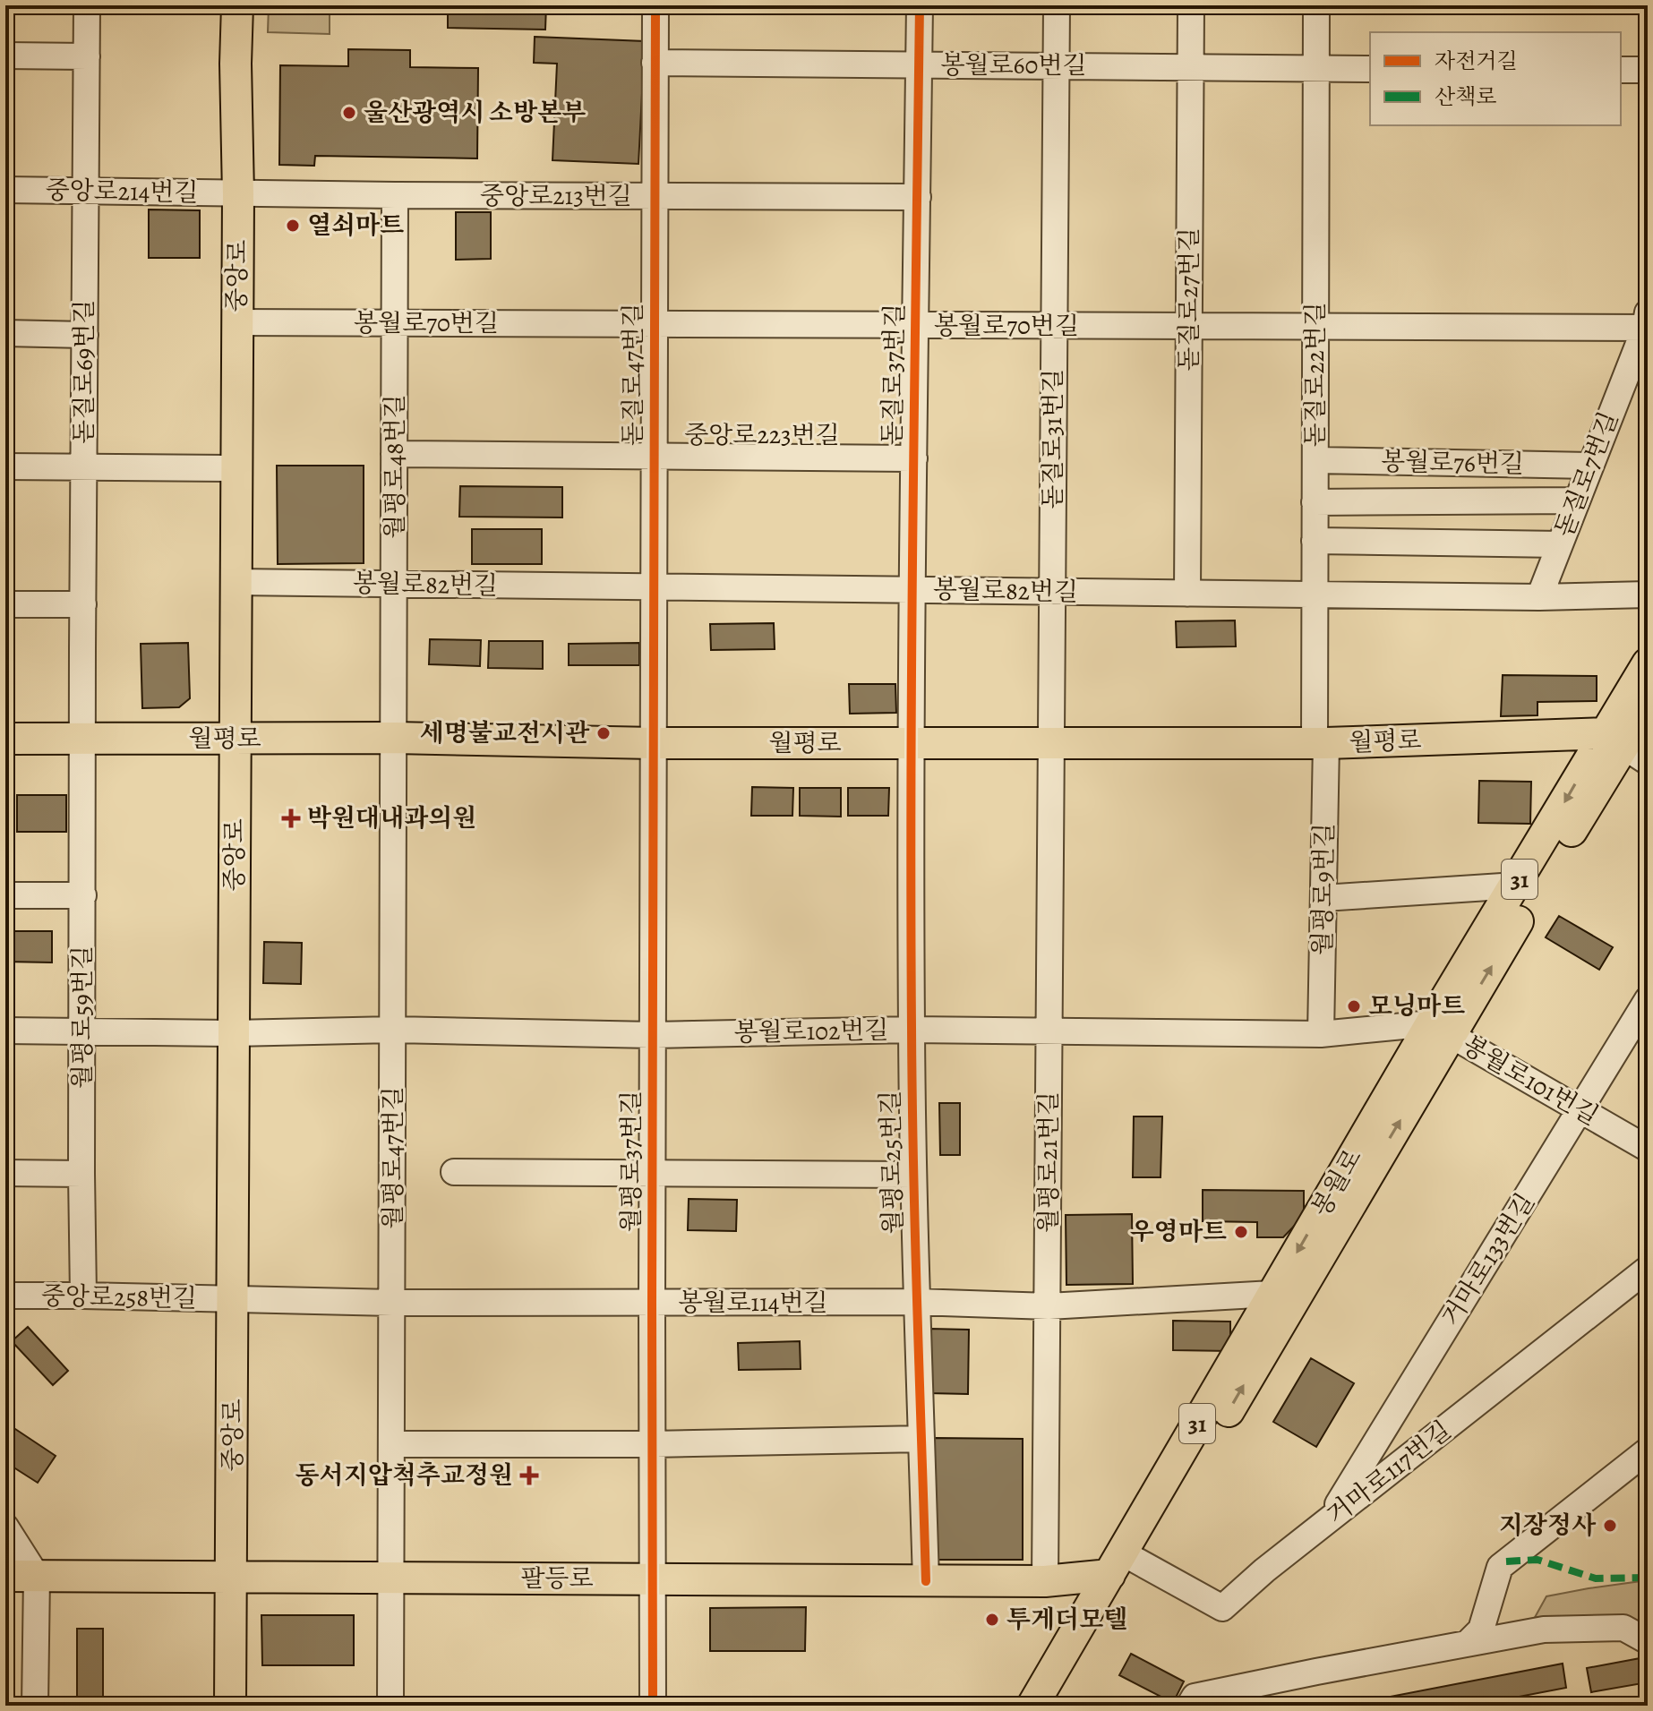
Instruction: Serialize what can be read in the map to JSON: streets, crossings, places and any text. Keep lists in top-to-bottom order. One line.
{"streets":{"main road":["중앙로","월평로","31","봉월로","팔등로"],"street":["봉월로60번길","중앙로214번길","중앙로213번길","돋질로27번길","봉월로70번길","돋질로69번길","돋질로47번길","돋질로37번길","돋질로22번길","중앙로223번길","돋질로31번길","봉월로76번길","월평로48번길","돋질로7번길","봉월로82번길","월평로9번길","월평로59번길","봉월로102번길","봉월로101번길","월평로47번길","월평로37번길","월평로25번길","월평로21번길","거마로133번길","중앙로258번길","봉월로114번길","거마로117번길"]},"crossings":[["봉월로60번길","돋질로27번길"],["봉월로60번길","돋질로47번길"],["봉월로60번길","돋질로37번길"],["봉월로60번길","돋질로22번길"],["봉월로60번길","돋질로31번길"],["중앙로214번길","중앙로213번길"],["중앙로214번길","중앙로"],["중앙로214번길","돋질로69번길"],["중앙로213번길","중앙로"],["중앙로213번길","돋질로47번길"],["중앙로213번길","돋질로37번길"],["중앙로213번길","월평로48번길"],["중앙로","봉월로70번길"],["중앙로","봉월로82번길"],["중앙로","월평로"],["중앙로","봉월로102번길"],["중앙로","중앙로258번길"],["중앙로","봉월로114번길"],["중앙로","팔등로"],["돋질로27번길","봉월로70번길"],["돋질로27번길","봉월로82번길"],["봉월로70번길","돋질로47번길"],["봉월로70번길","돋질로37번길"],["봉월로70번길","돋질로22번길"],["봉월로70번길","돋질로31번길"],["봉월로70번길","월평로48번길"],["봉월로70번길","돋질로7번길"],["돋질로69번길","월평로"],["돋질로69번길","월평로59번길"],["돋질로47번길","중앙로223번길"],["돋질로47번길","봉월로82번길"],["돋질로47번길","월평로"],["돋질로47번길","월평로37번길"],["돋질로37번길","중앙로223번길"],["돋질로37번길","봉월로82번길"],["돋질로37번길","월평로"],["돋질로37번길","월평로25번길"],["돋질로22번길","봉월로76번길"],["돋질로22번길","봉월로82번길"],["돋질로22번길","월평로"],["돋질로22번길","월평로9번길"],["중앙로223번길","월평로48번길"],["돋질로31번길","봉월로82번길"],["돋질로31번길","월평로"],["돋질로31번길","월평로21번길"],["봉월로76번길","돋질로7번길"],["월평로48번길","봉월로82번길"],["월평로48번길","월평로"],["월평로48번길","월평로47번길"],["돋질로7번길","봉월로82번길"],["월평로","월평로9번길"],["월평로","월평로59번길"],["월평로","월평로47번길"],["월평로","월평로37번길"],["월평로","월평로25번길"],["월평로","월평로21번길"],["월평로","봉월로"],["월평로9번길","봉월로102번길"],["월평로59번길","봉월로102번길"],["월평로59번길","중앙로258번길"],["봉월로102번길","봉월로101번길"],["봉월로102번길","월평로47번길"],["봉월로102번길","월평로37번길"],["봉월로102번길","월평로25번길"],["봉월로102번길","월평로21번길"],["봉월로102번길","봉월로"],["봉월로101번길","봉월로"],["봉월로101번길","거마로133번길"],["월평로47번길","봉월로114번길"],["월평로47번길","팔등로"],["월평로37번길","봉월로114번길"],["월평로37번길","팔등로"],["월평로25번길","봉월로114번길"],["월평로25번길","팔등로"],["월평로21번길","봉월로114번길"],["월평로21번길","팔등로"],["봉월로","봉월로114번길"],["봉월로","거마로117번길"],["봉월로","팔등로"],["거마로133번길","거마로117번길"],["중앙로258번길","봉월로114번길"],["거마로117번길","팔등로"]],"places":{"other":["울산광역시 소방본부","열쇠마트","세명불교전시관","모닝마트","우영마트","지장정사","투게더모텔"],"health":["박원대내과의원","동서지압척추교정원"]},"legend":["자전거길","산책로"]}
